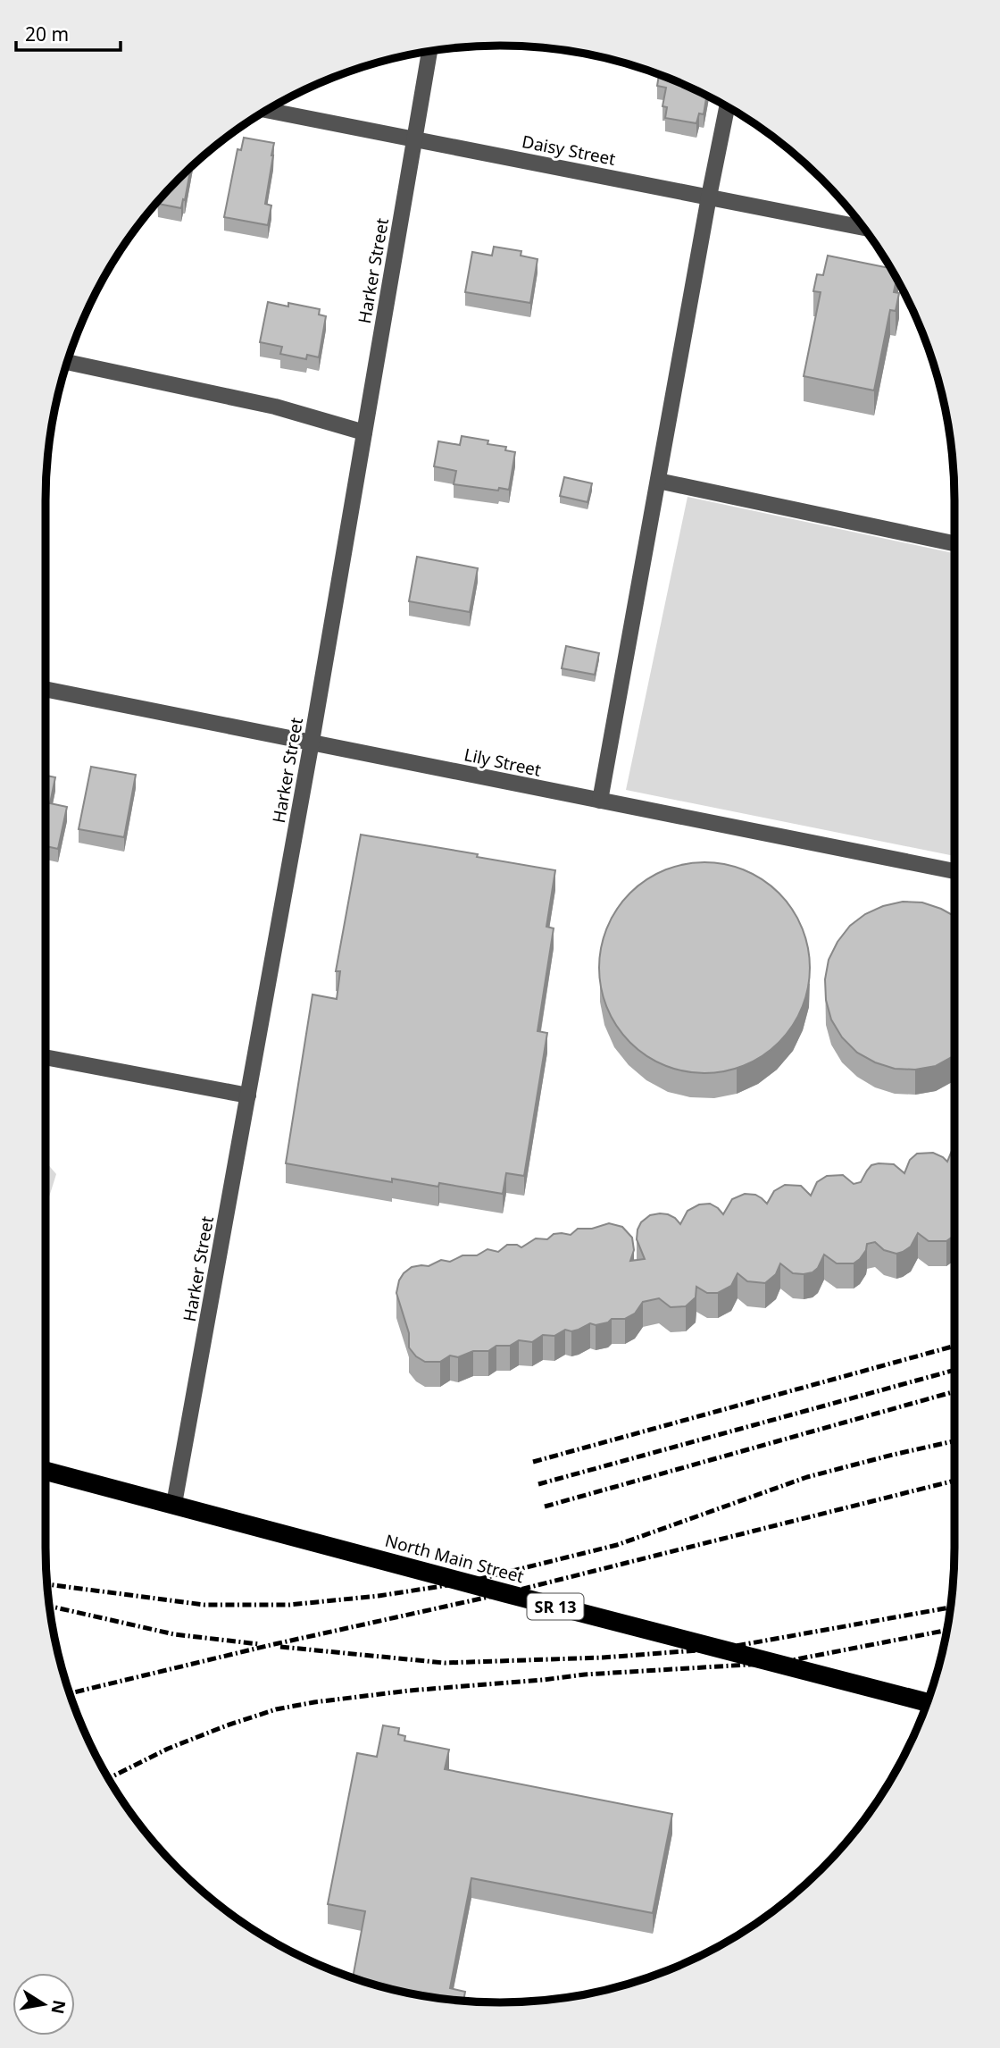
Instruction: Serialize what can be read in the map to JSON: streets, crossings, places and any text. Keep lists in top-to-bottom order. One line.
{"streets":{"highway":["North Main Street","SR 13"],"street":["Daisy Street","Harker Street","Lily Street"]},"crossings":[["Daisy Street","Harker Street"],["Harker Street","Lily Street"],["Harker Street","North Main Street"]],"scale_bar":"20 m","north":"right"}
